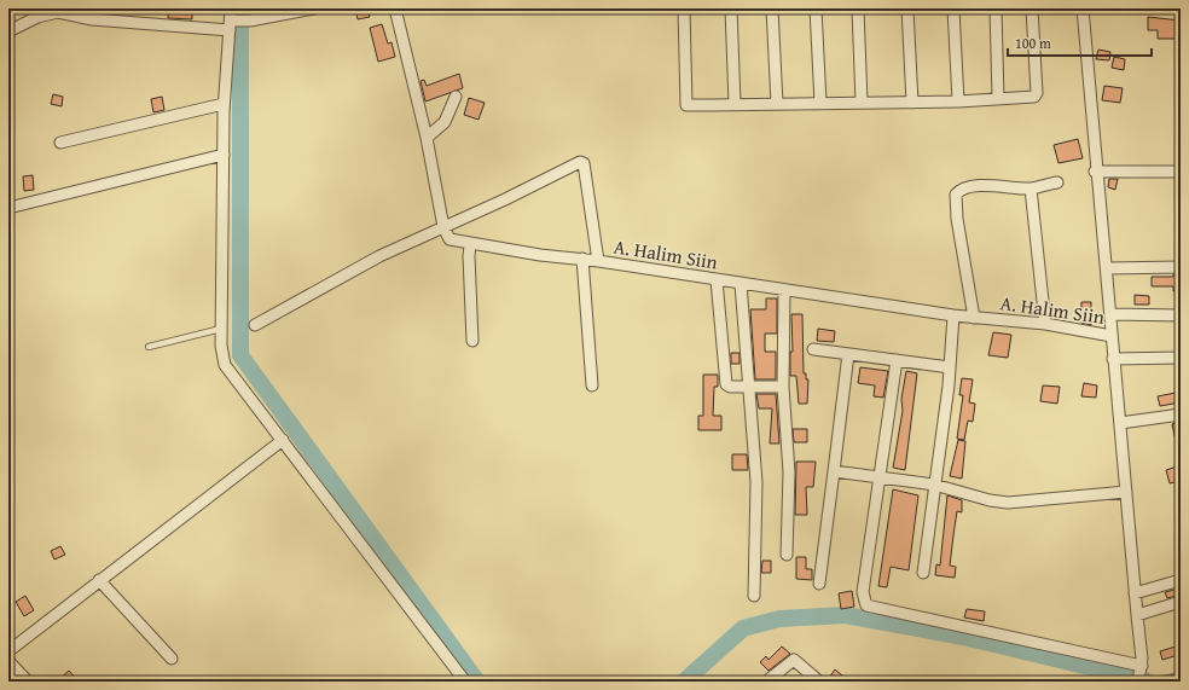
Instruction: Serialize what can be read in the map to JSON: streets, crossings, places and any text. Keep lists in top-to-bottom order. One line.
{"streets":{"street":["A. Halim Siin"]},"scale_bar":"100 m"}
